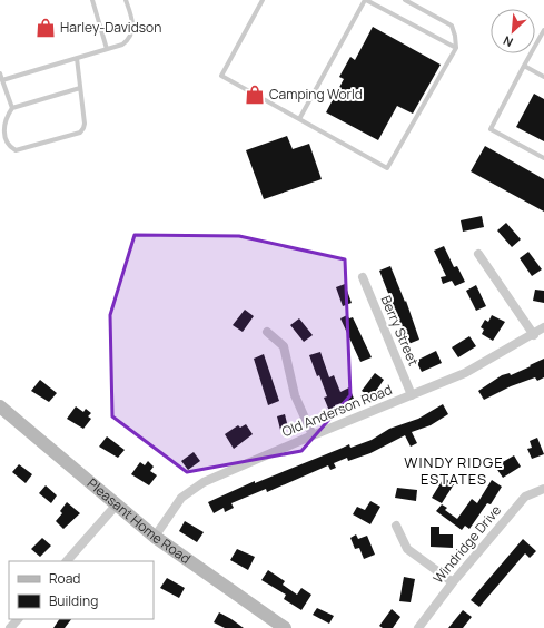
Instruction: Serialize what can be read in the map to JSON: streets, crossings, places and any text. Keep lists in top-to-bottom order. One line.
{"streets":{"street":["Berry Street","Old Anderson Road","Pleasant Home Road","Windridge Drive"]},"crossings":[["Berry Street","Old Anderson Road"],["Old Anderson Road","Pleasant Home Road"]],"districts":["WINDY RIDGE ESTATES"],"places":{"shop":["Harley-Davidson","Camping World"]},"legend":["Road","Building"],"north":"bottom left"}
